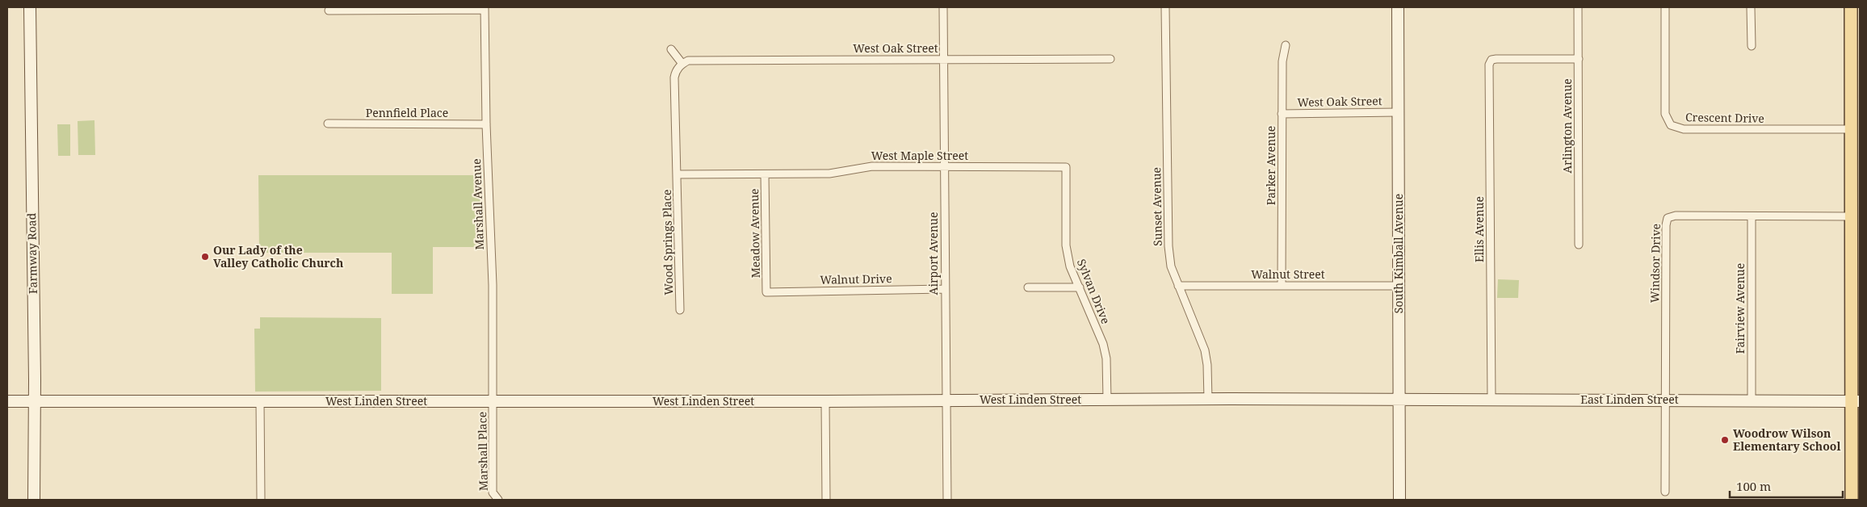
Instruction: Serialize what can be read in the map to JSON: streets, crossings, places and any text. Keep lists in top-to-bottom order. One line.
{"streets":{"street":["West Oak Street","Pennfield Place","Crescent Drive","Arlington Avenue","West Maple Street","Parker Avenue","Marshall Avenue","Sunset Avenue","Ellis Avenue","Meadow Avenue","Wood Springs Place","Farmway Road","Airport Avenue","South Kimball Avenue","Windsor Drive","Walnut Street","Walnut Drive","Sylvan Drive","Fairview Avenue","West Linden Street","East Linden Street","Marshall Place"]},"crossings":[["West Oak Street","Parker Avenue"],["West Oak Street","Wood Springs Place"],["West Oak Street","Airport Avenue"],["West Oak Street","South Kimball Avenue"],["Pennfield Place","Marshall Avenue"],["Arlington Avenue","Ellis Avenue"],["West Maple Street","Meadow Avenue"],["West Maple Street","Wood Springs Place"],["West Maple Street","Airport Avenue"],["West Maple Street","Sylvan Drive"],["Parker Avenue","Walnut Street"],["Marshall Avenue","West Linden Street"],["Marshall Avenue","Marshall Place"],["Sunset Avenue","Walnut Street"],["Sunset Avenue","West Linden Street"],["Ellis Avenue","East Linden Street"],["Meadow Avenue","Walnut Drive"],["Farmway Road","West Linden Street"],["Airport Avenue","Walnut Drive"],["Airport Avenue","West Linden Street"],["South Kimball Avenue","Walnut Street"],["South Kimball Avenue","West Linden Street"],["South Kimball Avenue","East Linden Street"],["Windsor Drive","Fairview Avenue"],["Windsor Drive","East Linden Street"],["Sylvan Drive","West Linden Street"],["Fairview Avenue","East Linden Street"],["West Linden Street","East Linden Street"],["West Linden Street","Marshall Place"]],"places":["Our Lady of the Valley Catholic Church","Woodrow Wilson Elementary School"],"scale_bar":"100 m"}
